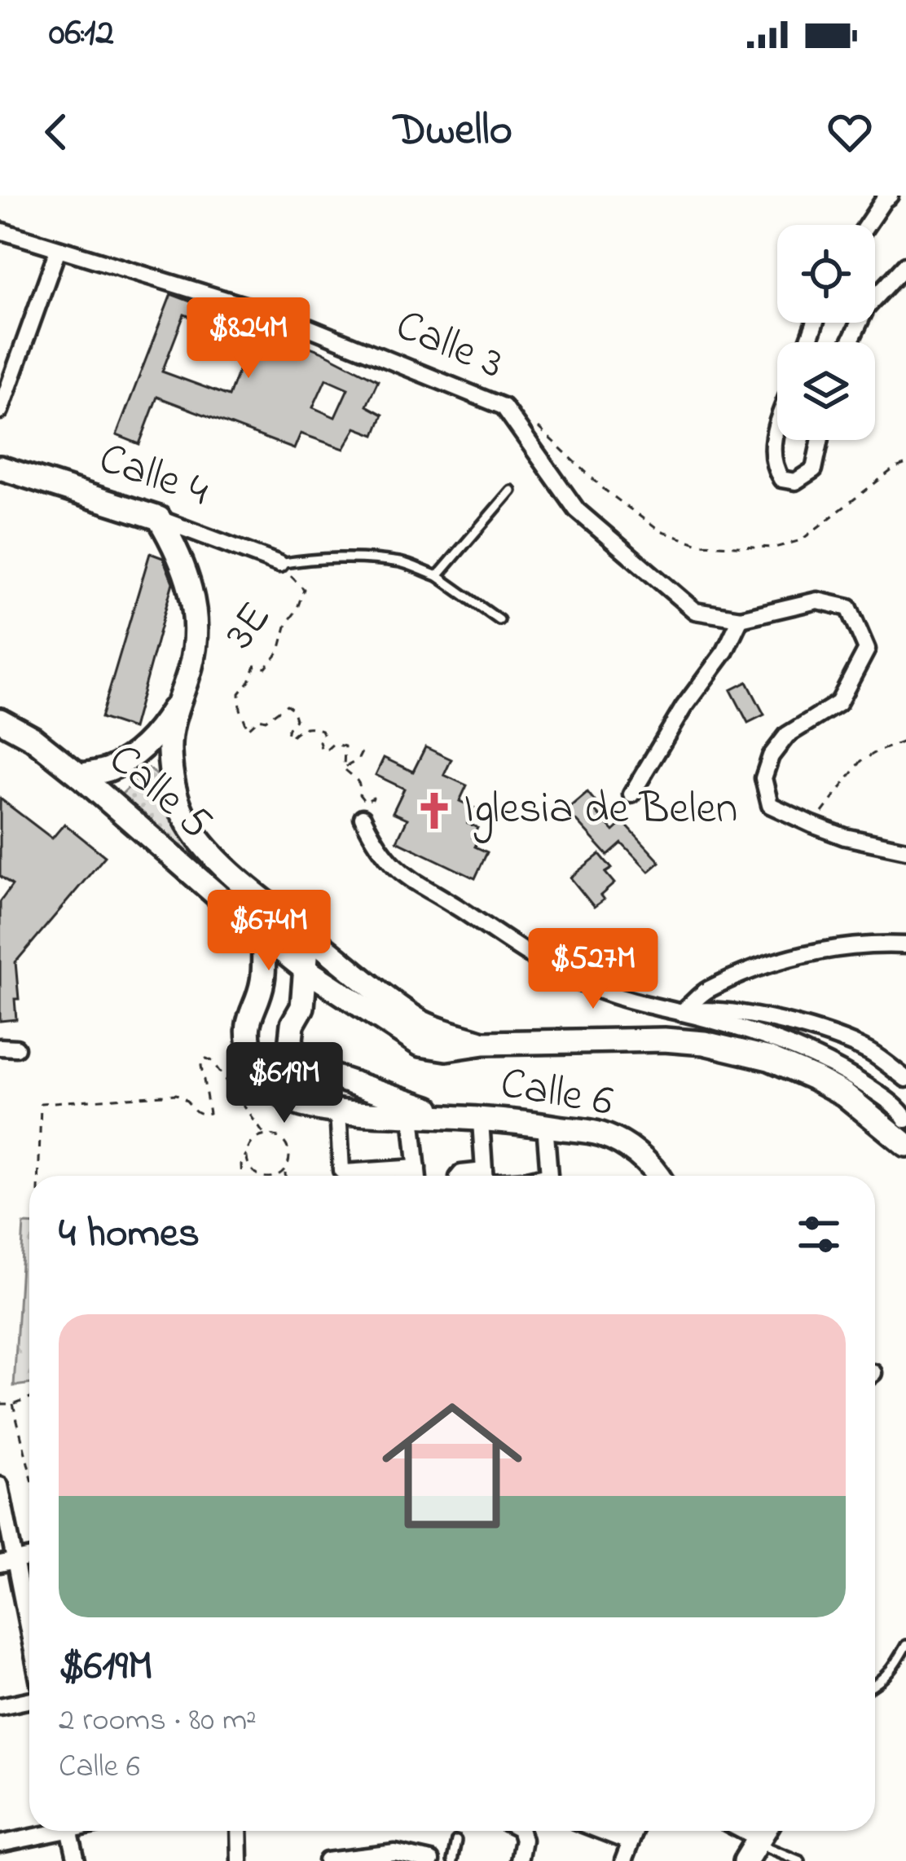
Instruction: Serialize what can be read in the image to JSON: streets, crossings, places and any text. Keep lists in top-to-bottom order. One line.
{"streets":{"main road":["Calle 4","Calle 5","Calle 6"],"street":["Calle 3"],"path":["3E"]},"crossings":[["Calle 4","3E"],["Calle 5","Calle 6"]],"places":{"church":["Iglesia de Belen"]},"page":{"status":"06:12","header":"Dwello","price":["$824M","$674M","$527M","$619M"],"heading":"4 homes","list":[{"name":"$619M","note":"2 rooms · 80 m² · Calle 6"}]}}
